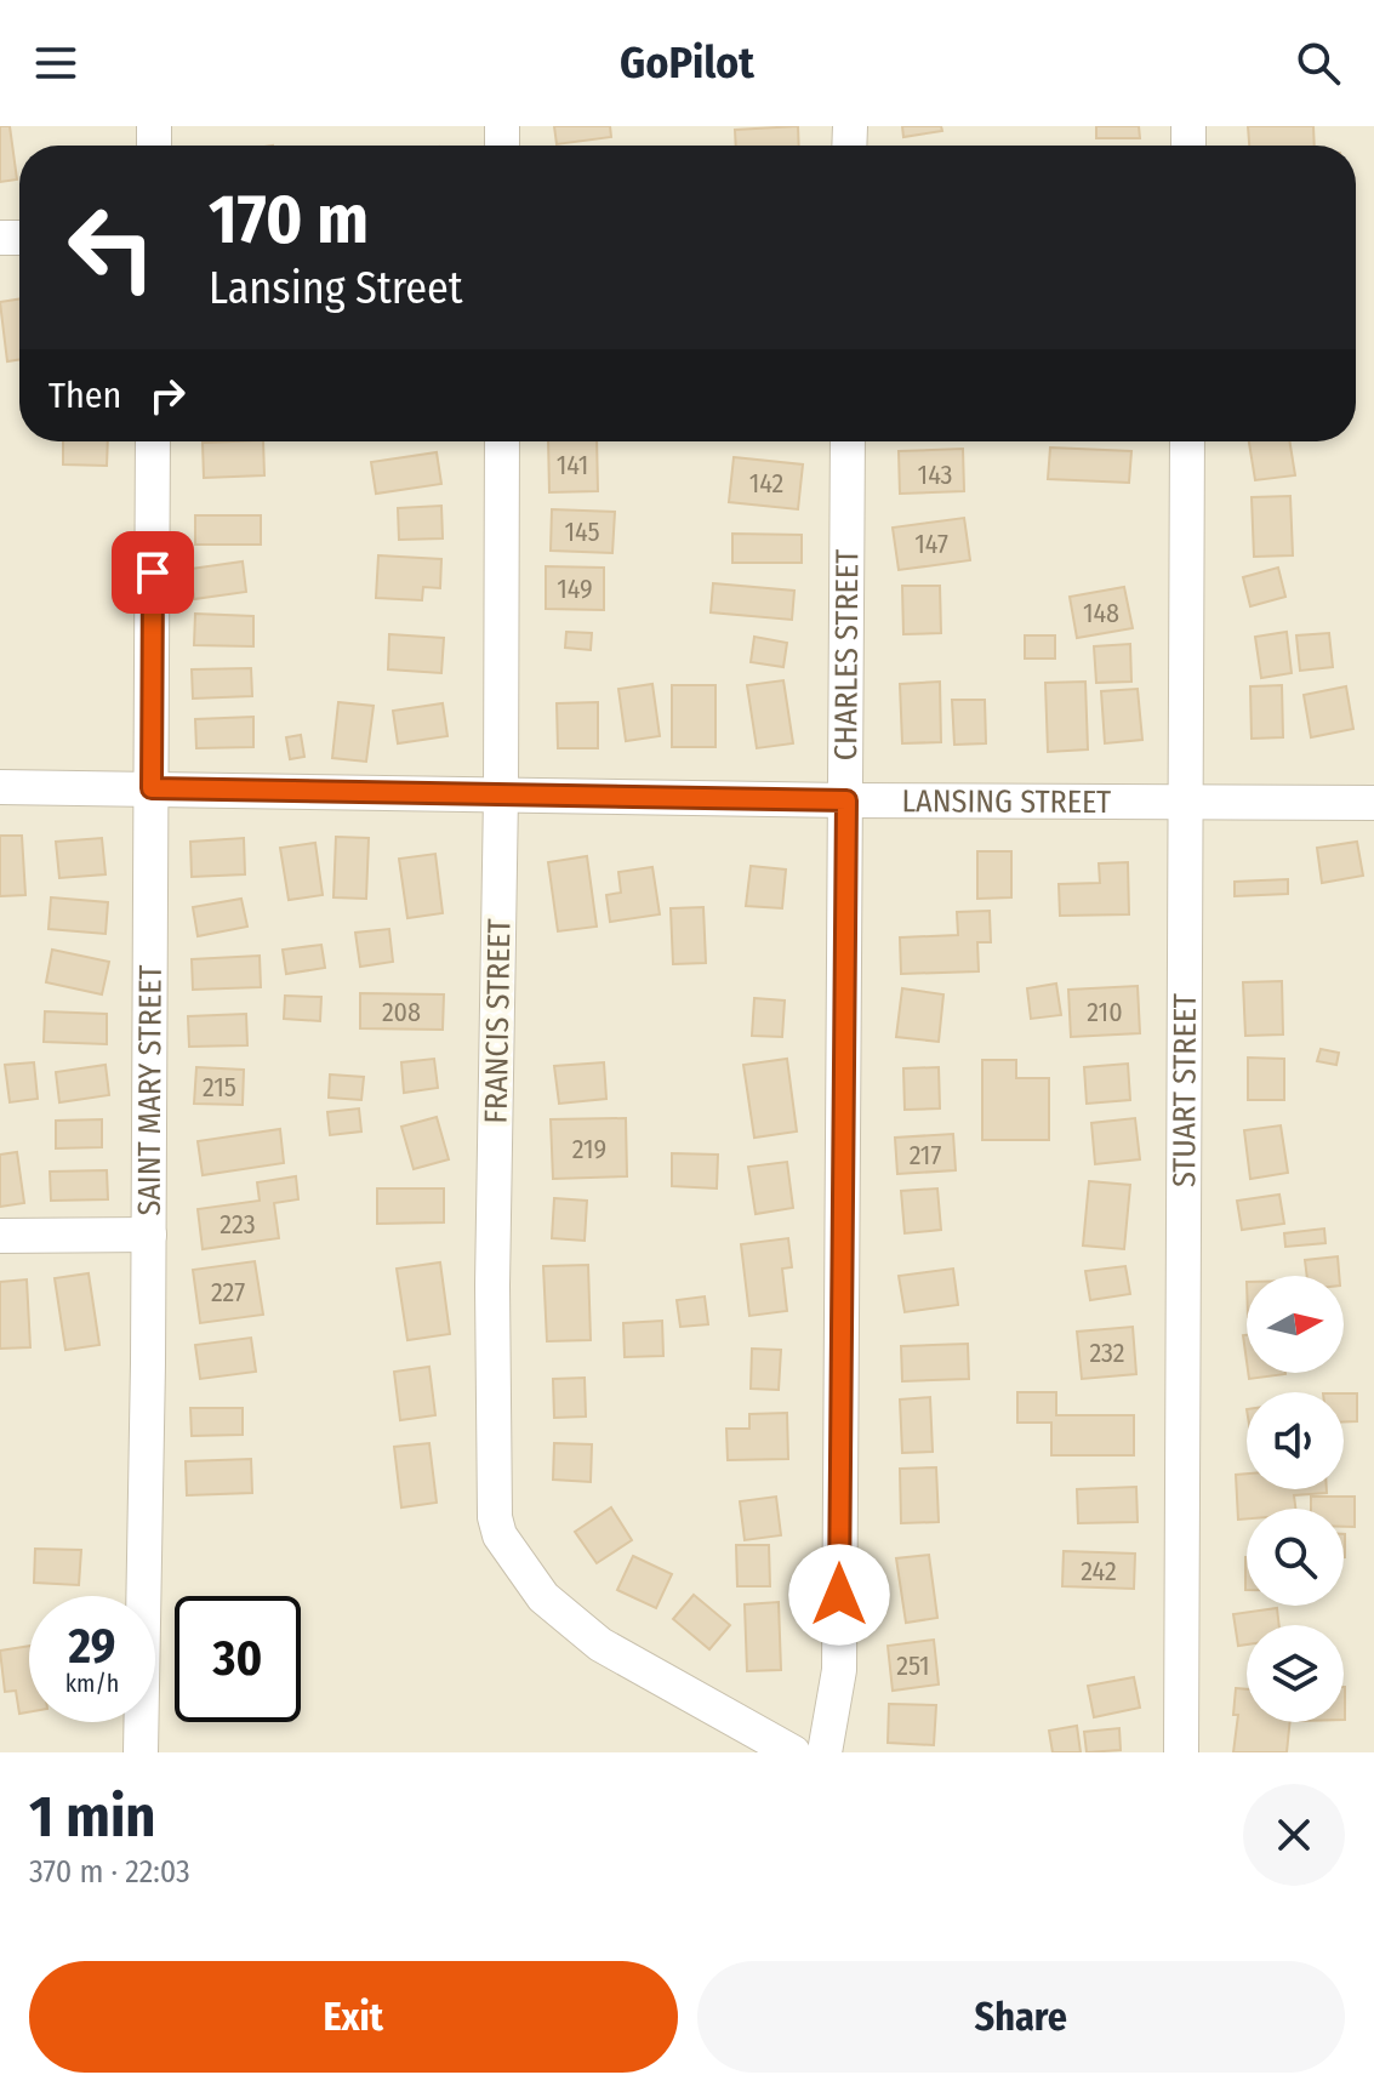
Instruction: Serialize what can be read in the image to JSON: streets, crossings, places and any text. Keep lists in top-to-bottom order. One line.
{"streets":{"street":["CHARLES STREET","LANSING STREET","FRANCIS STREET","SAINT MARY STREET","STUART STREET"]},"crossings":[["CHARLES STREET","LANSING STREET"],["LANSING STREET","FRANCIS STREET"],["LANSING STREET","SAINT MARY STREET"],["LANSING STREET","STUART STREET"]],"house_numbers":["141","143","142","145","147","149","148","208","210","215","219","217","223","227","232","242","251"],"north":"right","page":{"header":"GoPilot","turn":["170 m","Lansing Street"],"then":"Then","speed":"29 km/h","limit":"30","heading":["1 min","370 m · 22:03"],"buttons":["Exit","Share"]}}
